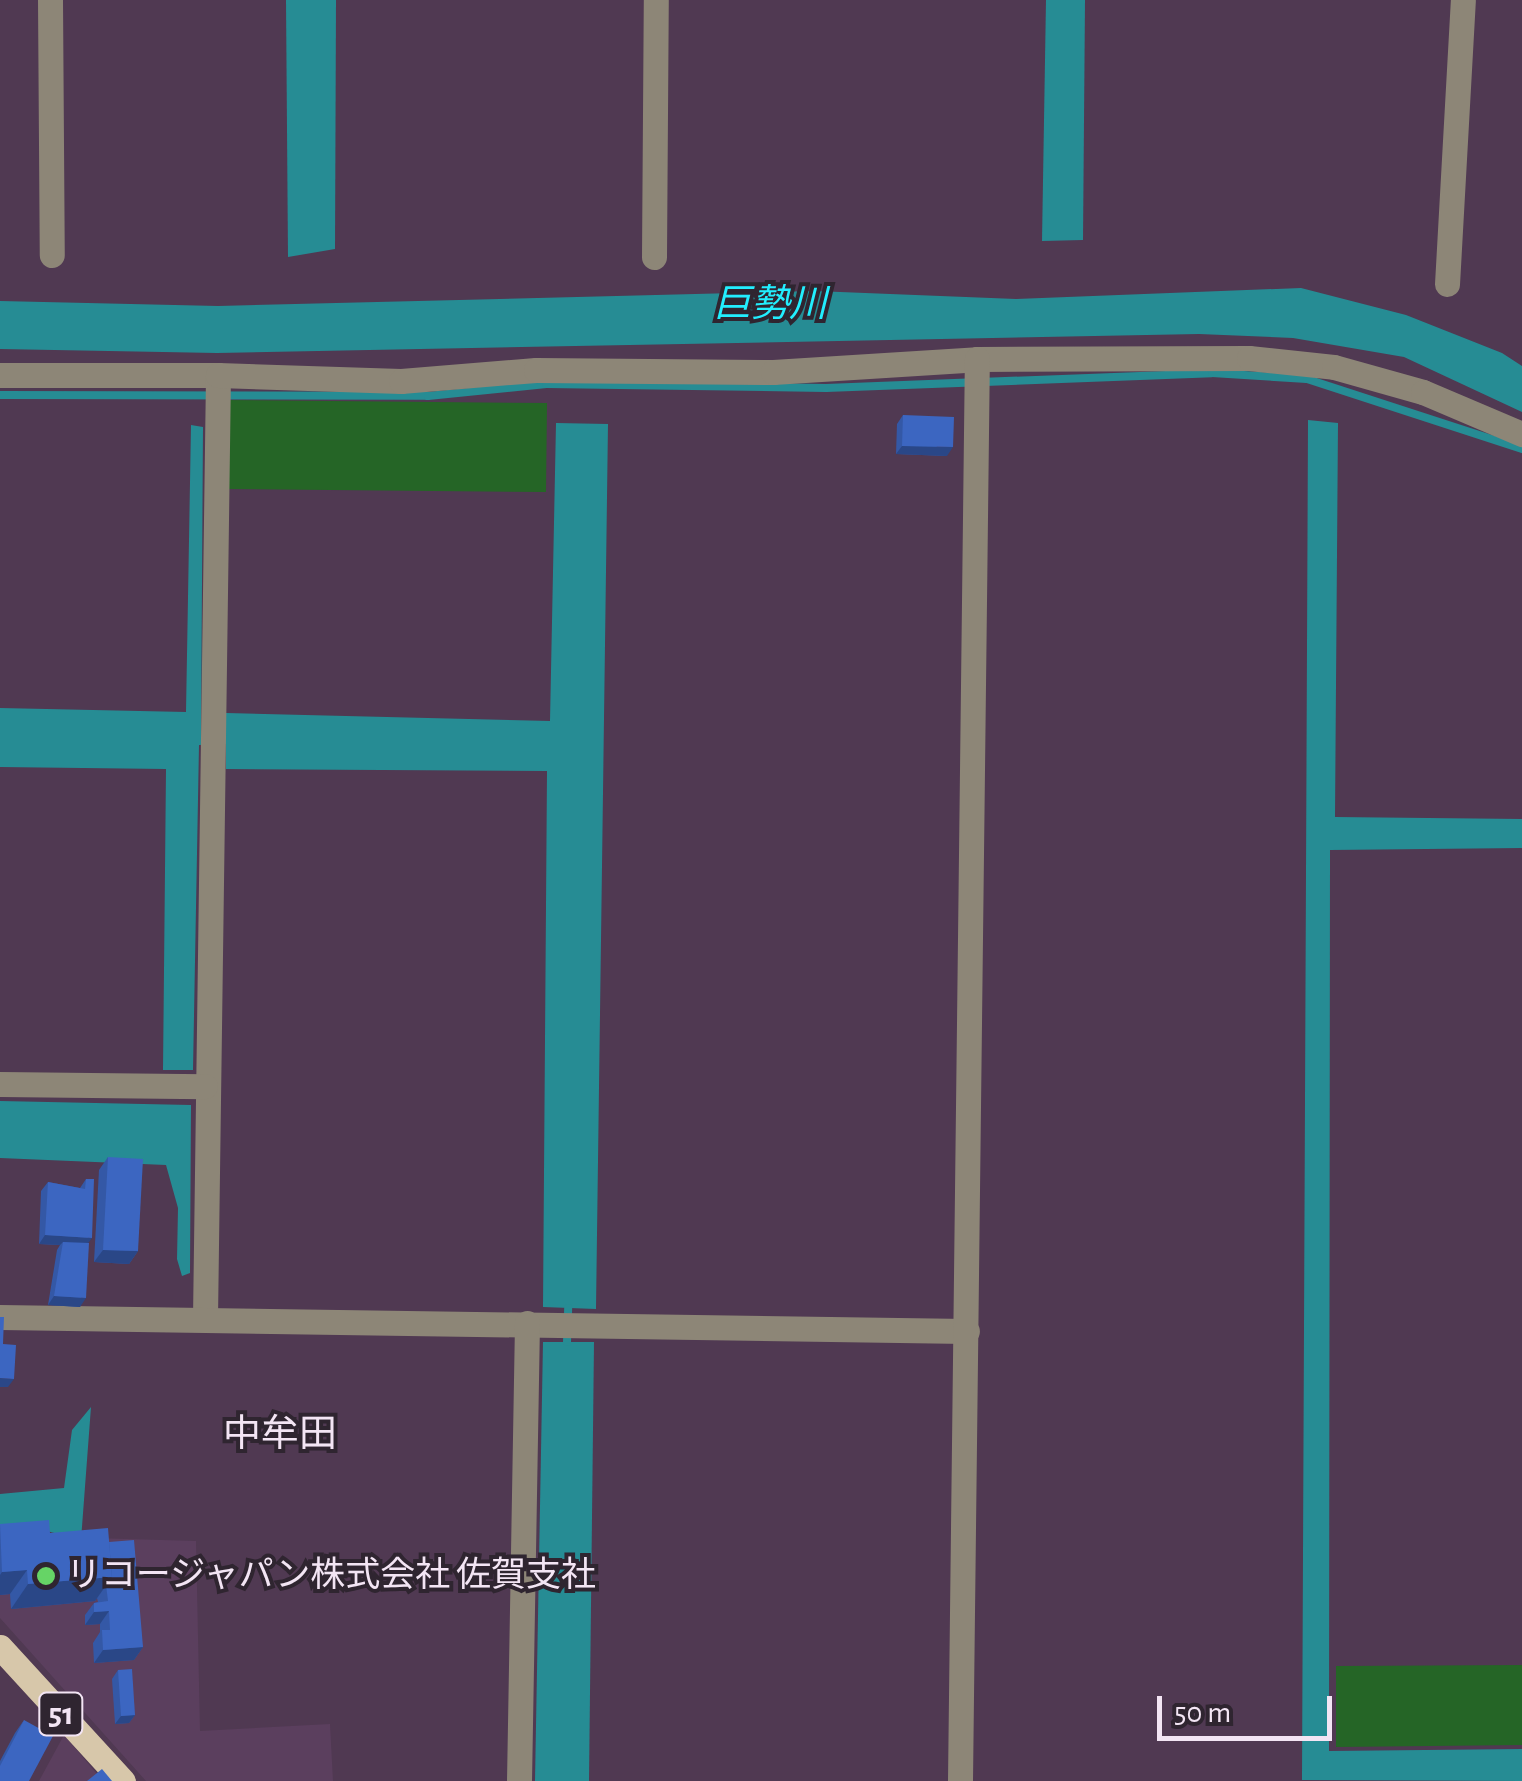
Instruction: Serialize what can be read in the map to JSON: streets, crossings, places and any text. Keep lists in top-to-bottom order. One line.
{"streets":{"main road":["51"]},"districts":["中牟田"],"water":["巨勢川"],"places":["リコージャパン株式会社 佐賀支社"],"scale_bar":"50 m"}
